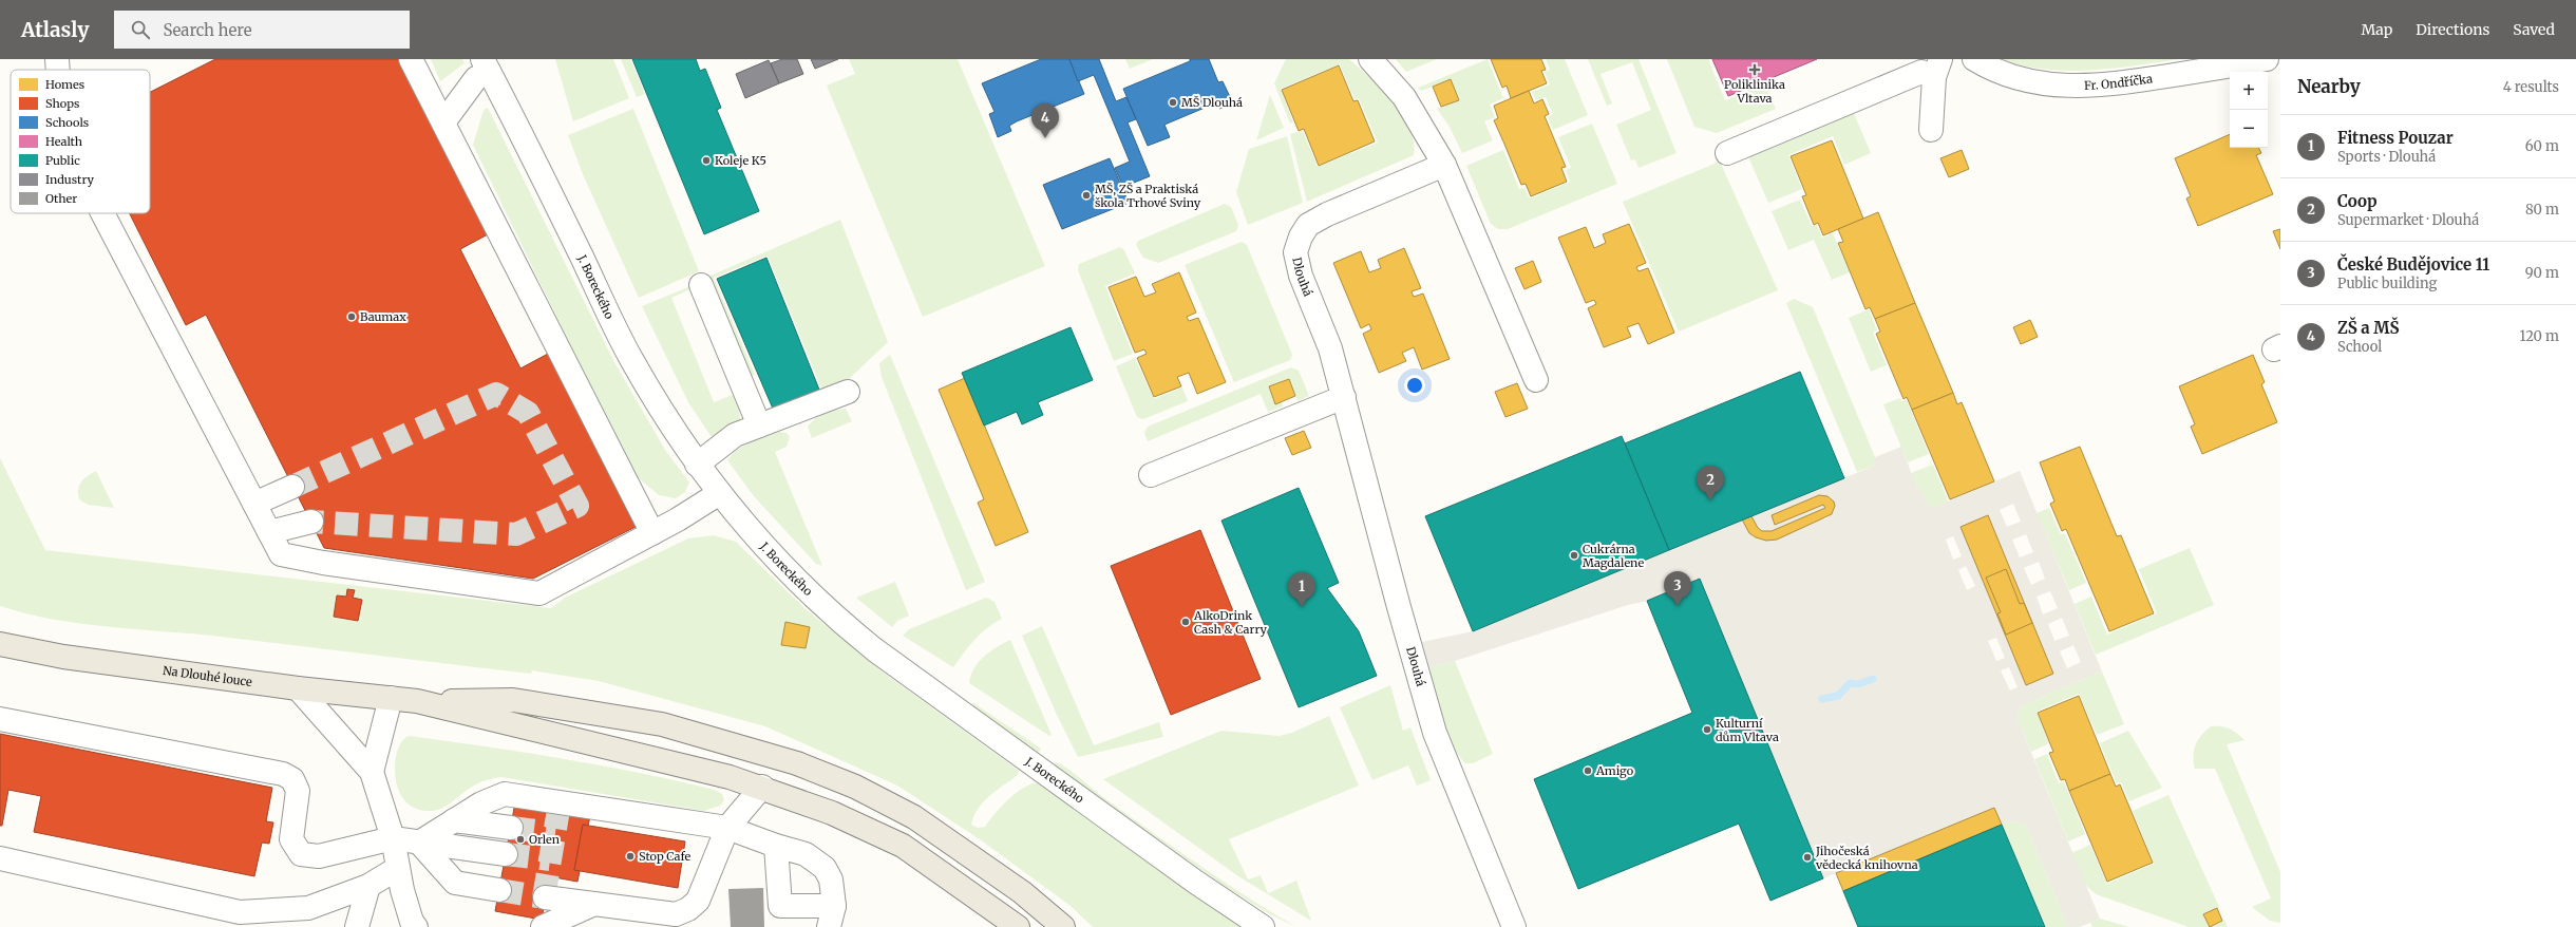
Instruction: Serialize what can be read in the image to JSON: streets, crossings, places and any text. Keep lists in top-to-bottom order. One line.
{"streets":{"main road":["Na Dlouhé louce"],"street":["Fr. Ondříčka","Dlouhá","J. Boreckého"]},"places":{"health":["Poliklinika Vltava"],"other":["MŠ Dlouhá","Koleje K5","MŠ, ZŠ a Praktiská škola Trhové Sviny","Baumax","Cukrárna Magdalene","AlkoDrink Cash & Carry","Kulturní dům Vltava","Amigo","Orlen","Stop Cafe","Jihočeská vědecká knihovna"]},"legend":["Homes","Shops","Schools","Health","Public","Industry","Other"],"page":{"header":"Atlasly","search":"Search here","nav":["Map","Directions","Saved"],"heading":["Nearby","4 results"],"map_buttons":["+","−"],"pins":["4","2","3","1"],"list":[{"mark":"1","name":"Fitness Pouzar","note":"Sports · Dlouhá","value":"60 m"},{"mark":"2","name":"Coop","note":"Supermarket · Dlouhá","value":"80 m"},{"mark":"3","name":"České Budějovice 11","note":"Public building","value":"90 m"},{"mark":"4","name":"ZŠ a MŠ","note":"School","value":"120 m"}]}}
